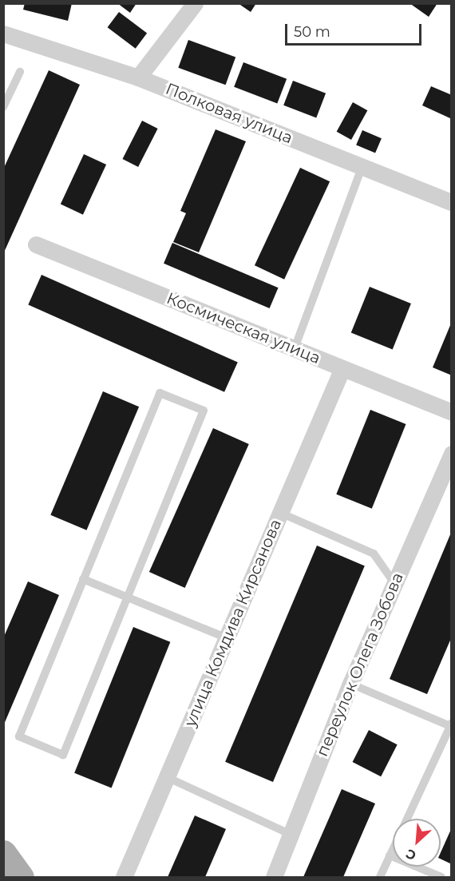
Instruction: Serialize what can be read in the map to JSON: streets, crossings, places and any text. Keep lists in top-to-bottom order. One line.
{"streets":{"street":["Полковая улица","Космическая улица","улица Комдива Кирсанова","переулок Олега Зобова"]},"crossings":[["Космическая улица","улица Комдива Кирсанова"]],"scale_bar":"50 m","north":"bottom left"}
